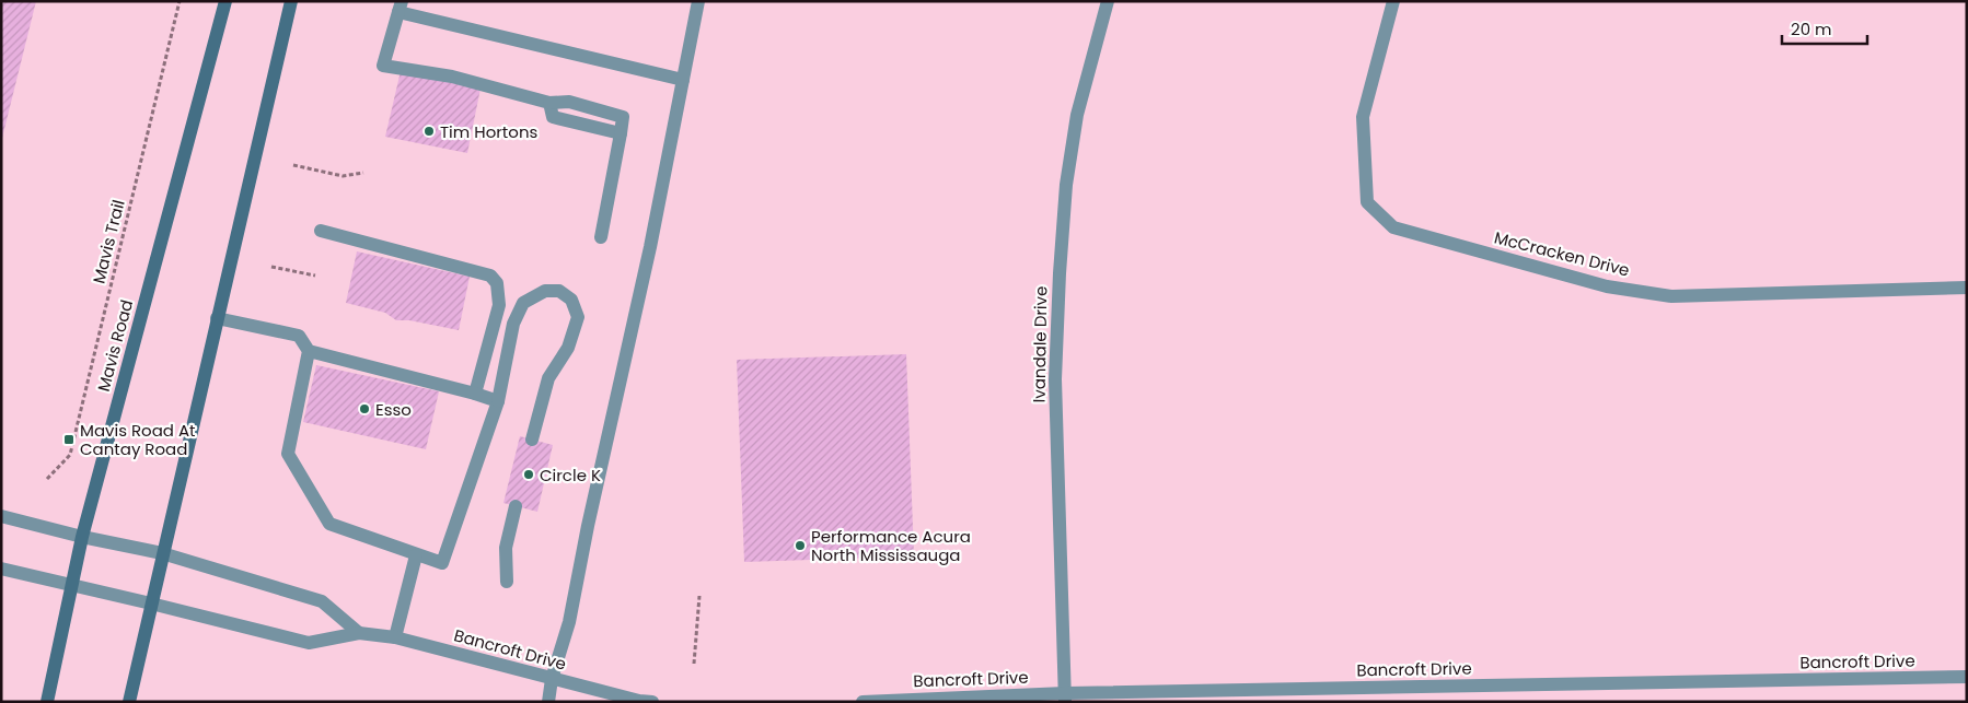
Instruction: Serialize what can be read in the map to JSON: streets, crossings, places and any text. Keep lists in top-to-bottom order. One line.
{"streets":{"main road":["Mavis Road"],"street":["McCracken Drive","Ivandale Drive","Bancroft Drive"],"path":["Mavis Trail"]},"crossings":[["Ivandale Drive","Bancroft Drive"],["Mavis Road","Bancroft Drive"]],"places":{"other":["Tim Hortons","Esso","Circle K","Performance Acura North Mississauga"],"transit":["Mavis Road At Cantay Road"]},"scale_bar":"20 m"}
